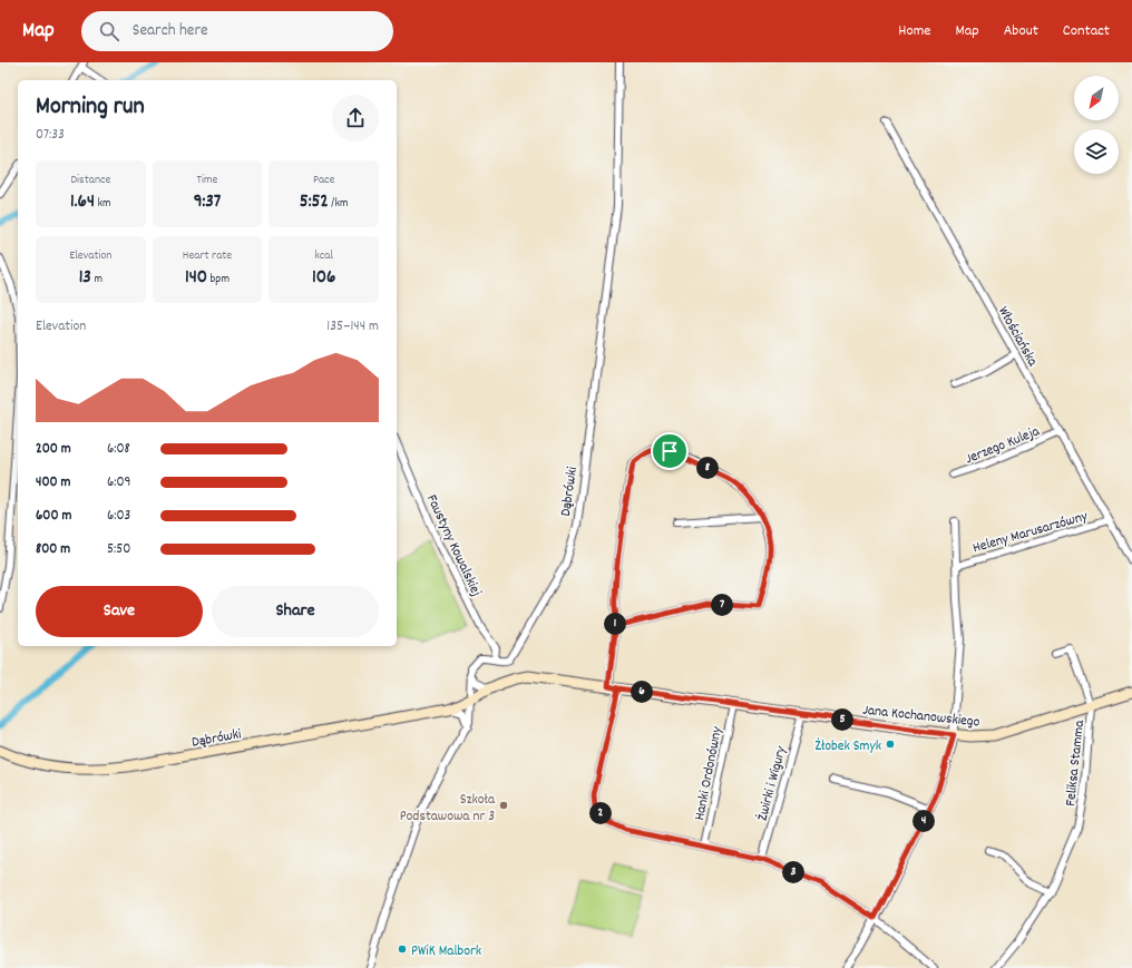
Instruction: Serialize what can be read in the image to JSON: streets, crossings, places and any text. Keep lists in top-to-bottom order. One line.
{"streets":{"street":["Włościańska","Jerzego Kuleja","Dąbrówki","Heleny Marusarzówny","Faustyny Kowalskiej","Jana Kochanowskiego","Feliksa Stamma","Hanki Ordonówny","Żwirki i Wigury"]},"crossings":[["Włościańska","Jerzego Kuleja"],["Włościańska","Heleny Marusarzówny"],["Dąbrówki","Faustyny Kowalskiej"],["Dąbrówki","Jana Kochanowskiego"],["Heleny Marusarzówny","Jana Kochanowskiego"],["Jana Kochanowskiego","Feliksa Stamma"],["Jana Kochanowskiego","Hanki Ordonówny"],["Jana Kochanowskiego","Żwirki i Wigury"]],"places":["Żłobek Smyk","Szkoła Podstawowa nr 3","PWiK Malbork"],"north":"bottom left","page":{"header":"Map","search":"Search here","nav":["Home","Map","About","Contact"],"heading":["Morning run","07:33"],"stats":[["Distance","1.64 km"],["Time","9:37"],["Pace","5:52 /km"],["Elevation","13 m"],["Heart rate","140 bpm"],["kcal","106"]],"chart":["Elevation","135–144 m"],"list":[{"name":"200 m","note":"6:08"},{"name":"400 m","note":"6:09"},{"name":"600 m","note":"6:03"},{"name":"800 m","note":"5:50"}],"pins":["8","7","1","6","5","2","4","3"],"buttons":["Save","Share"]}}
